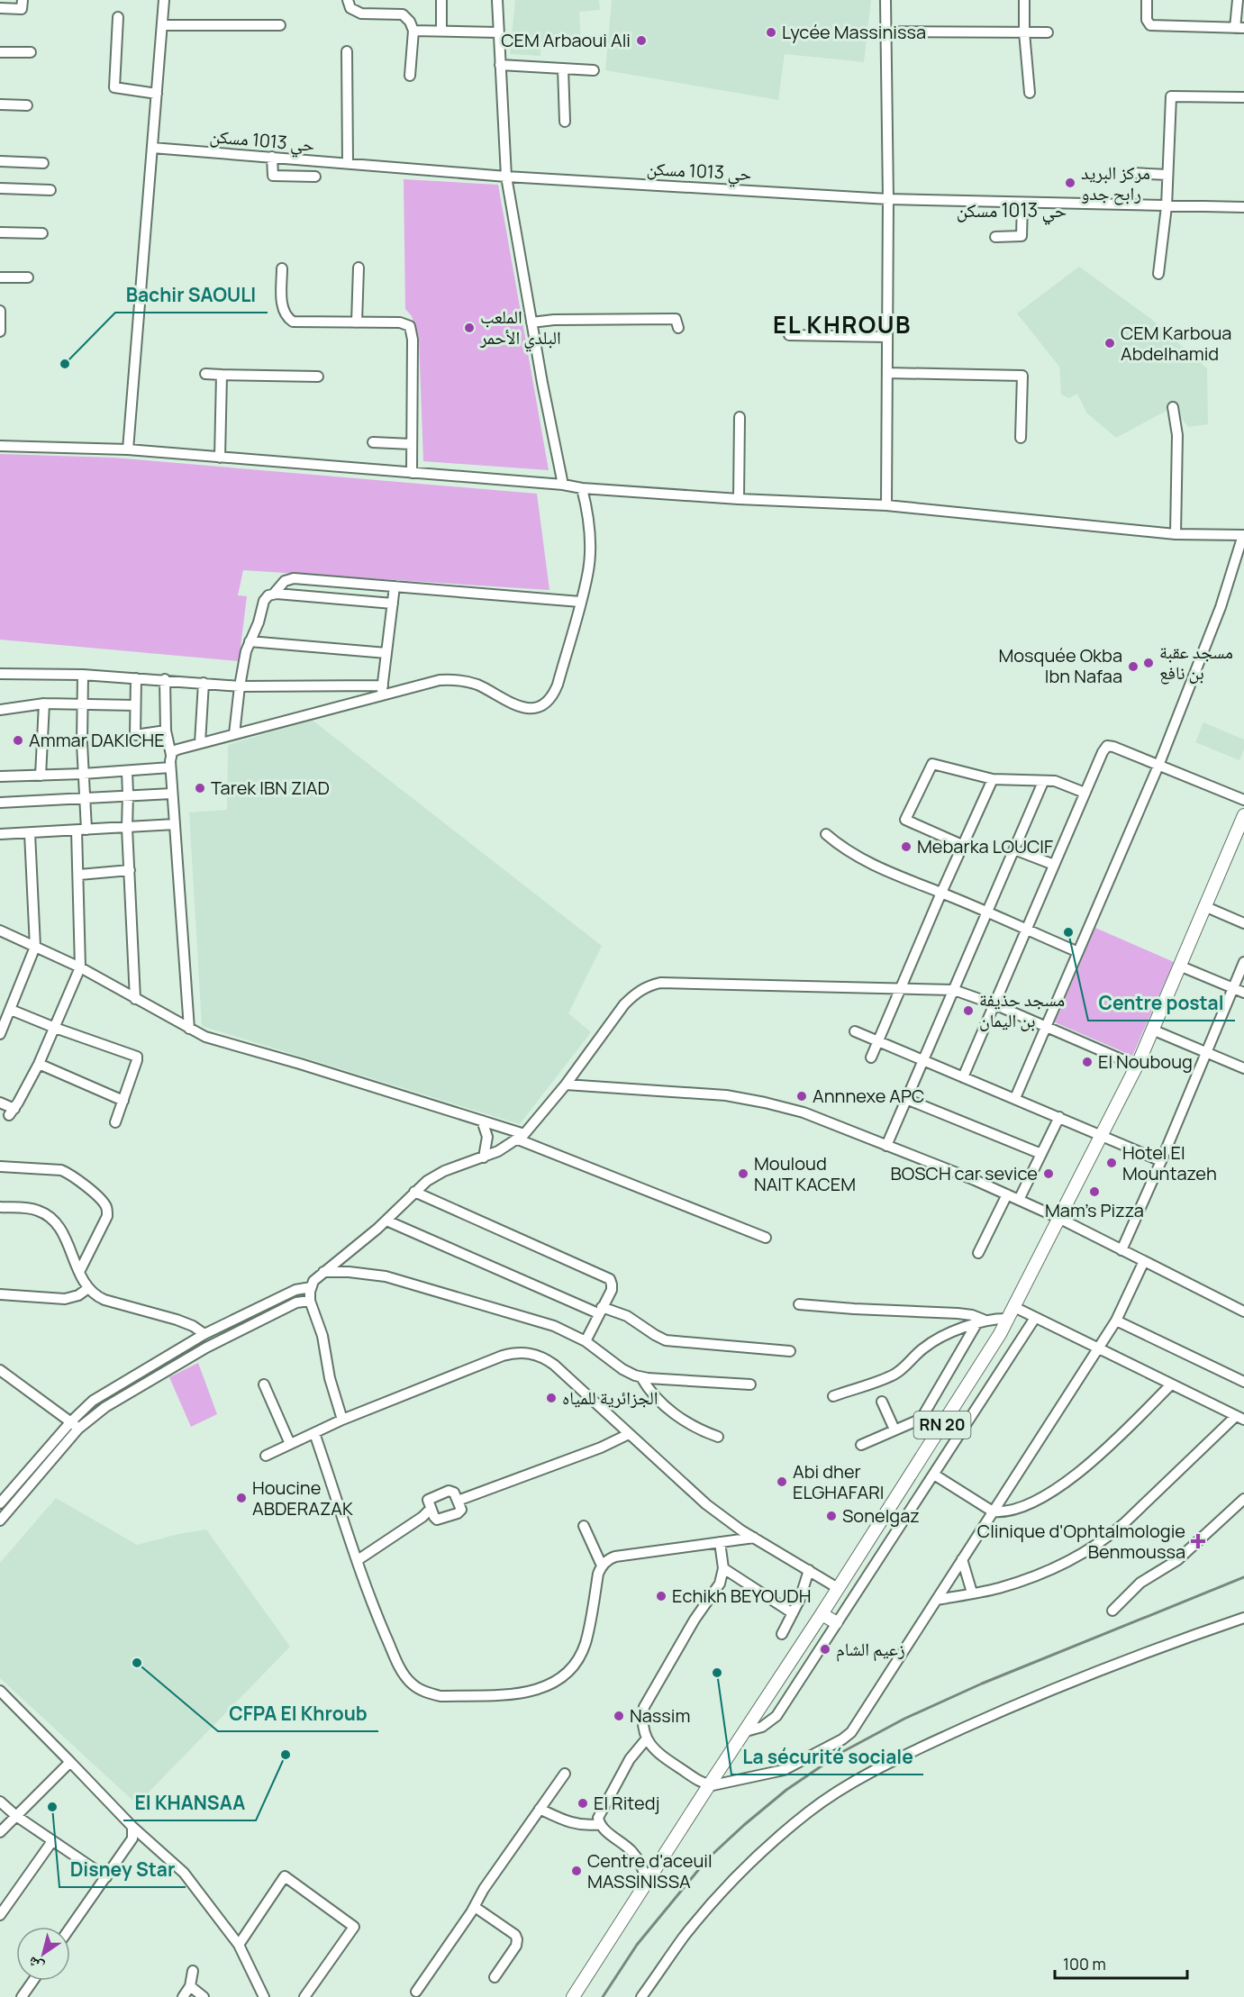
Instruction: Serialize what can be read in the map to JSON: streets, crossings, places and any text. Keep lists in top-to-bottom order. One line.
{"streets":{"main road":["RN 20"],"street":["حي 1013 مسكن"]},"districts":["حي 1013 مسكن","EL KHROUB"],"places":{"other":["Lycée Massinissa","CEM Arbaoui Ali","مركز البريد رابح جدو","الملعب البلدي الأحمر","CEM Karboua Abdelhamid","Bachir SAOULI","مسجد عقبة بن نافع","Mosquée Okba Ibn Nafaa","Ammar DAKICHE","Tarek IBN ZIAD","Mebarka LOUCIF","Centre postal","مسجد حذيفة بن اليمان","El Nouboug","Annnexe APC","Hotel El Mountazeh","Mouloud NAIT KACEM","BOSCH car sevice","Mam's Pizza","الجزائرية للمياه","Abi dher ELGHAFARI","Houcine ABDERAZAK","Sonelgaz","Echikh BEYOUDH","زعيم الشام","CFPA El Khroub","La sécurité sociale","Nassim","El KHANSAA","El Ritedj","Disney Star","Centre d'aceuil MASSINISSA"],"health":["Clinique d'Ophtalmologie Benmoussa"]},"scale_bar":"100 m","north":"bottom left"}
